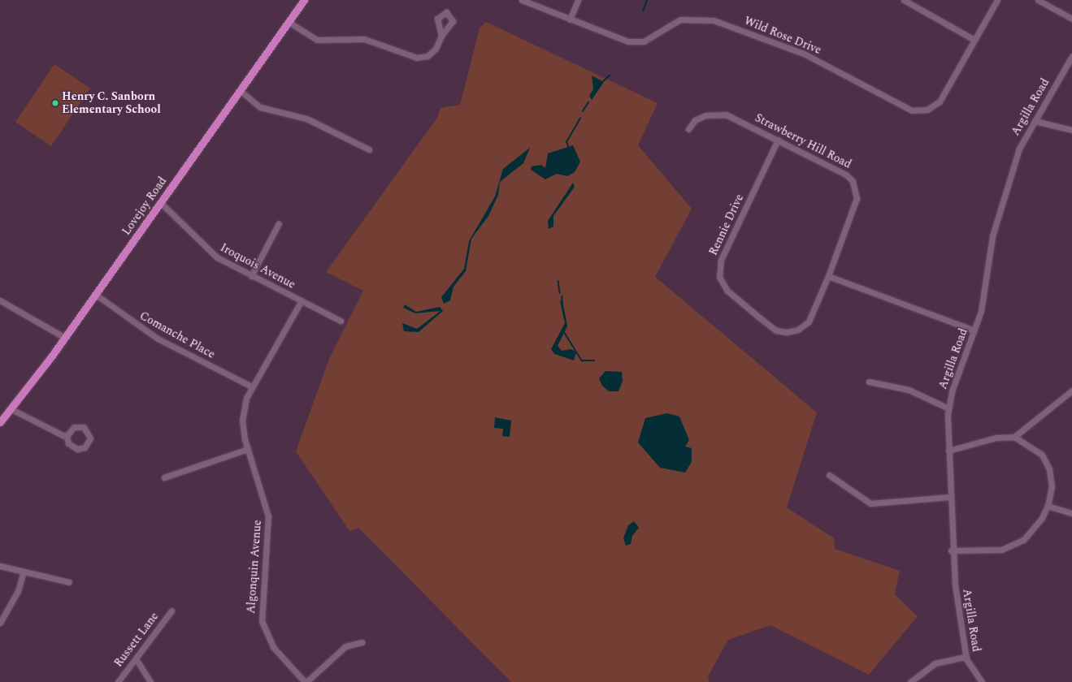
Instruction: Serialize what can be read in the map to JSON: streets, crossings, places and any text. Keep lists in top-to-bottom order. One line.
{"streets":{"main road":["Lovejoy Road"],"street":["Wild Rose Drive","Argilla Road","Strawberry Hill Road","Rennie Drive","Iroquois Avenue","Comanche Place","Algonquin Avenue","Russett Lane"]},"crossings":[["Strawberry Hill Road","Rennie Drive"],["Lovejoy Road","Iroquois Avenue"],["Lovejoy Road","Comanche Place"],["Iroquois Avenue","Algonquin Avenue"],["Comanche Place","Algonquin Avenue"]],"places":["Henry C. Sanborn Elementary School"]}
